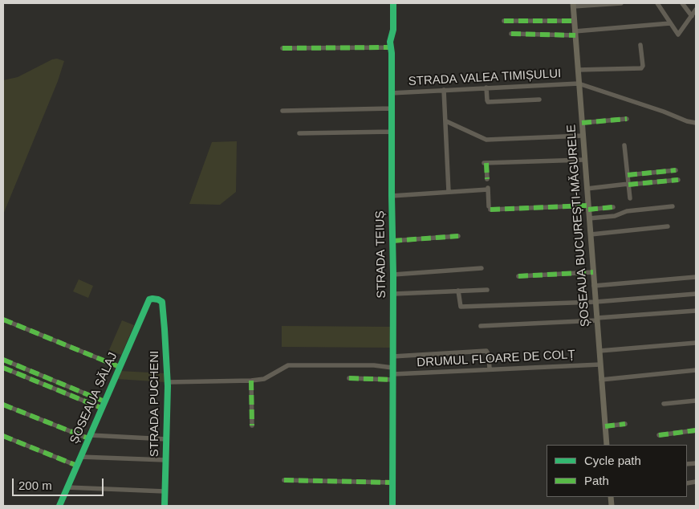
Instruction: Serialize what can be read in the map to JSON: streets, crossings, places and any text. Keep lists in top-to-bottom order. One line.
{"streets":{"main road":["ȘOSEAUA BUCUREȘTI-MĂGURELE"],"street":["STRADA VALEA TIMIȘULUI","STRADA TEIUȘ","DRUMUL FLOARE DE COLȚ","ȘOSEAUA SĂLAJ","STRADA PUCHENI"]},"crossings":[["STRADA VALEA TIMIȘULUI","ȘOSEAUA BUCUREȘTI-MĂGURELE"],["STRADA VALEA TIMIȘULUI","STRADA TEIUȘ"],["ȘOSEAUA BUCUREȘTI-MĂGURELE","DRUMUL FLOARE DE COLȚ"],["STRADA TEIUȘ","DRUMUL FLOARE DE COLȚ"],["ȘOSEAUA SĂLAJ","STRADA PUCHENI"]],"legend":["Cycle path","Path"],"scale_bar":"200 m"}
